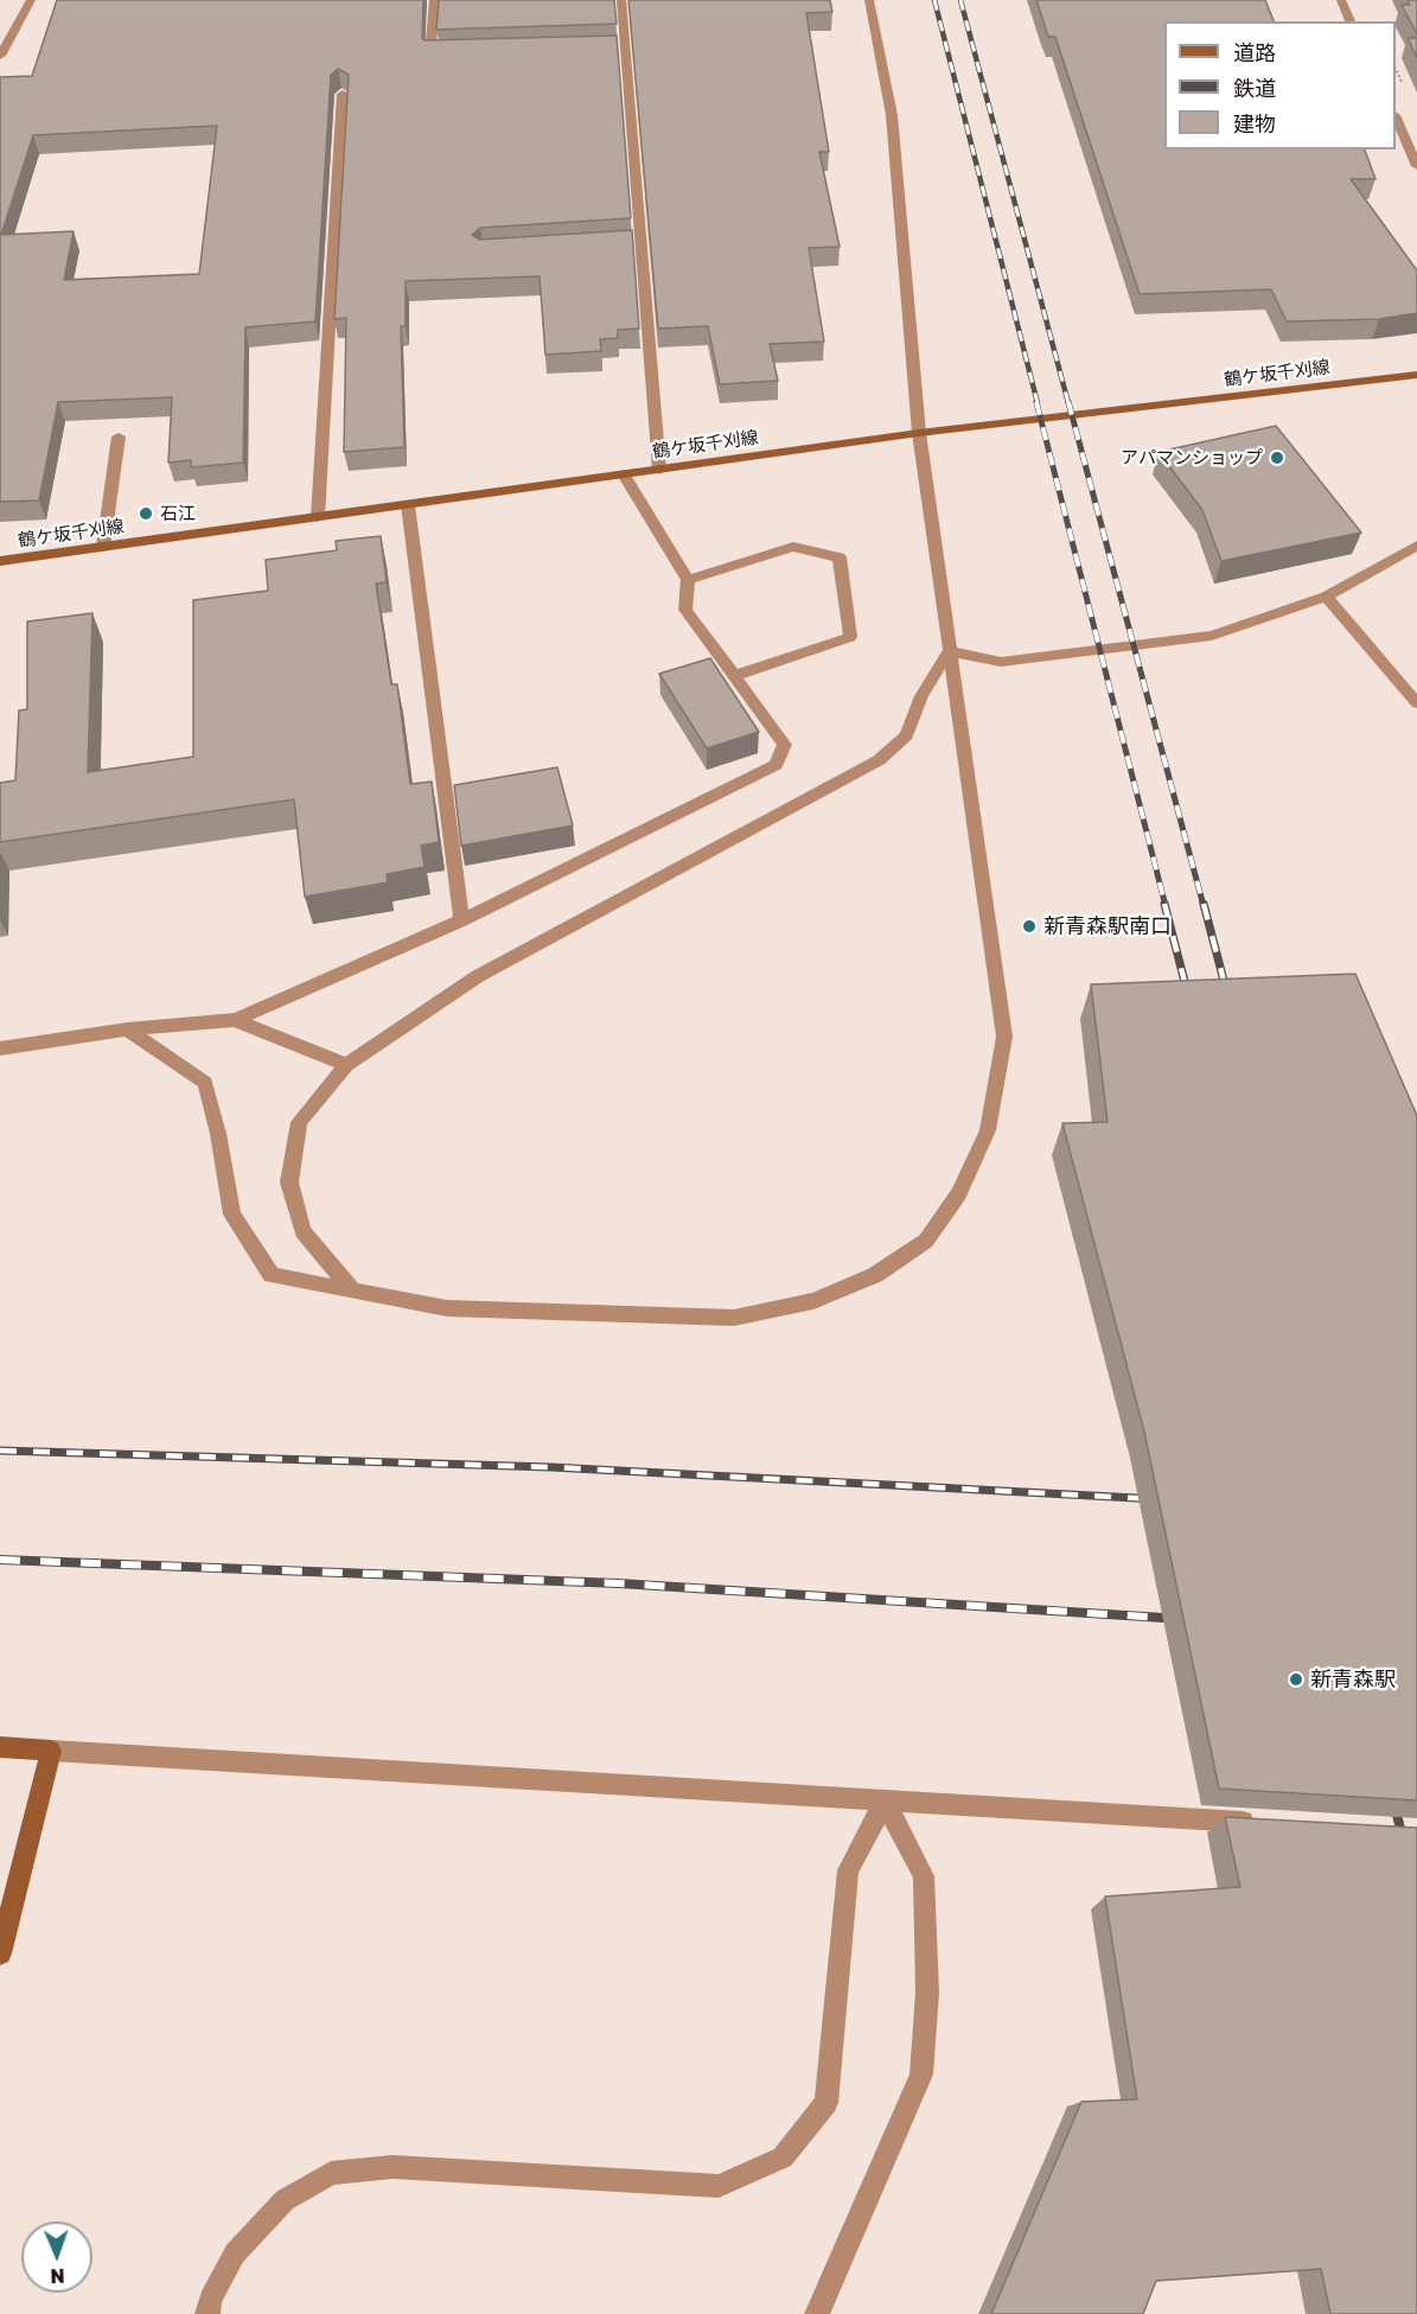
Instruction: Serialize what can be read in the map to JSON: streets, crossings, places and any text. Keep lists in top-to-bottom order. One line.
{"streets":{"main road":["鶴ケ坂千刈線"]},"places":["アパマンショップ","石江","新青森駅南口","新青森駅"],"legend":["道路","鉄道","建物"],"north":"bottom"}
